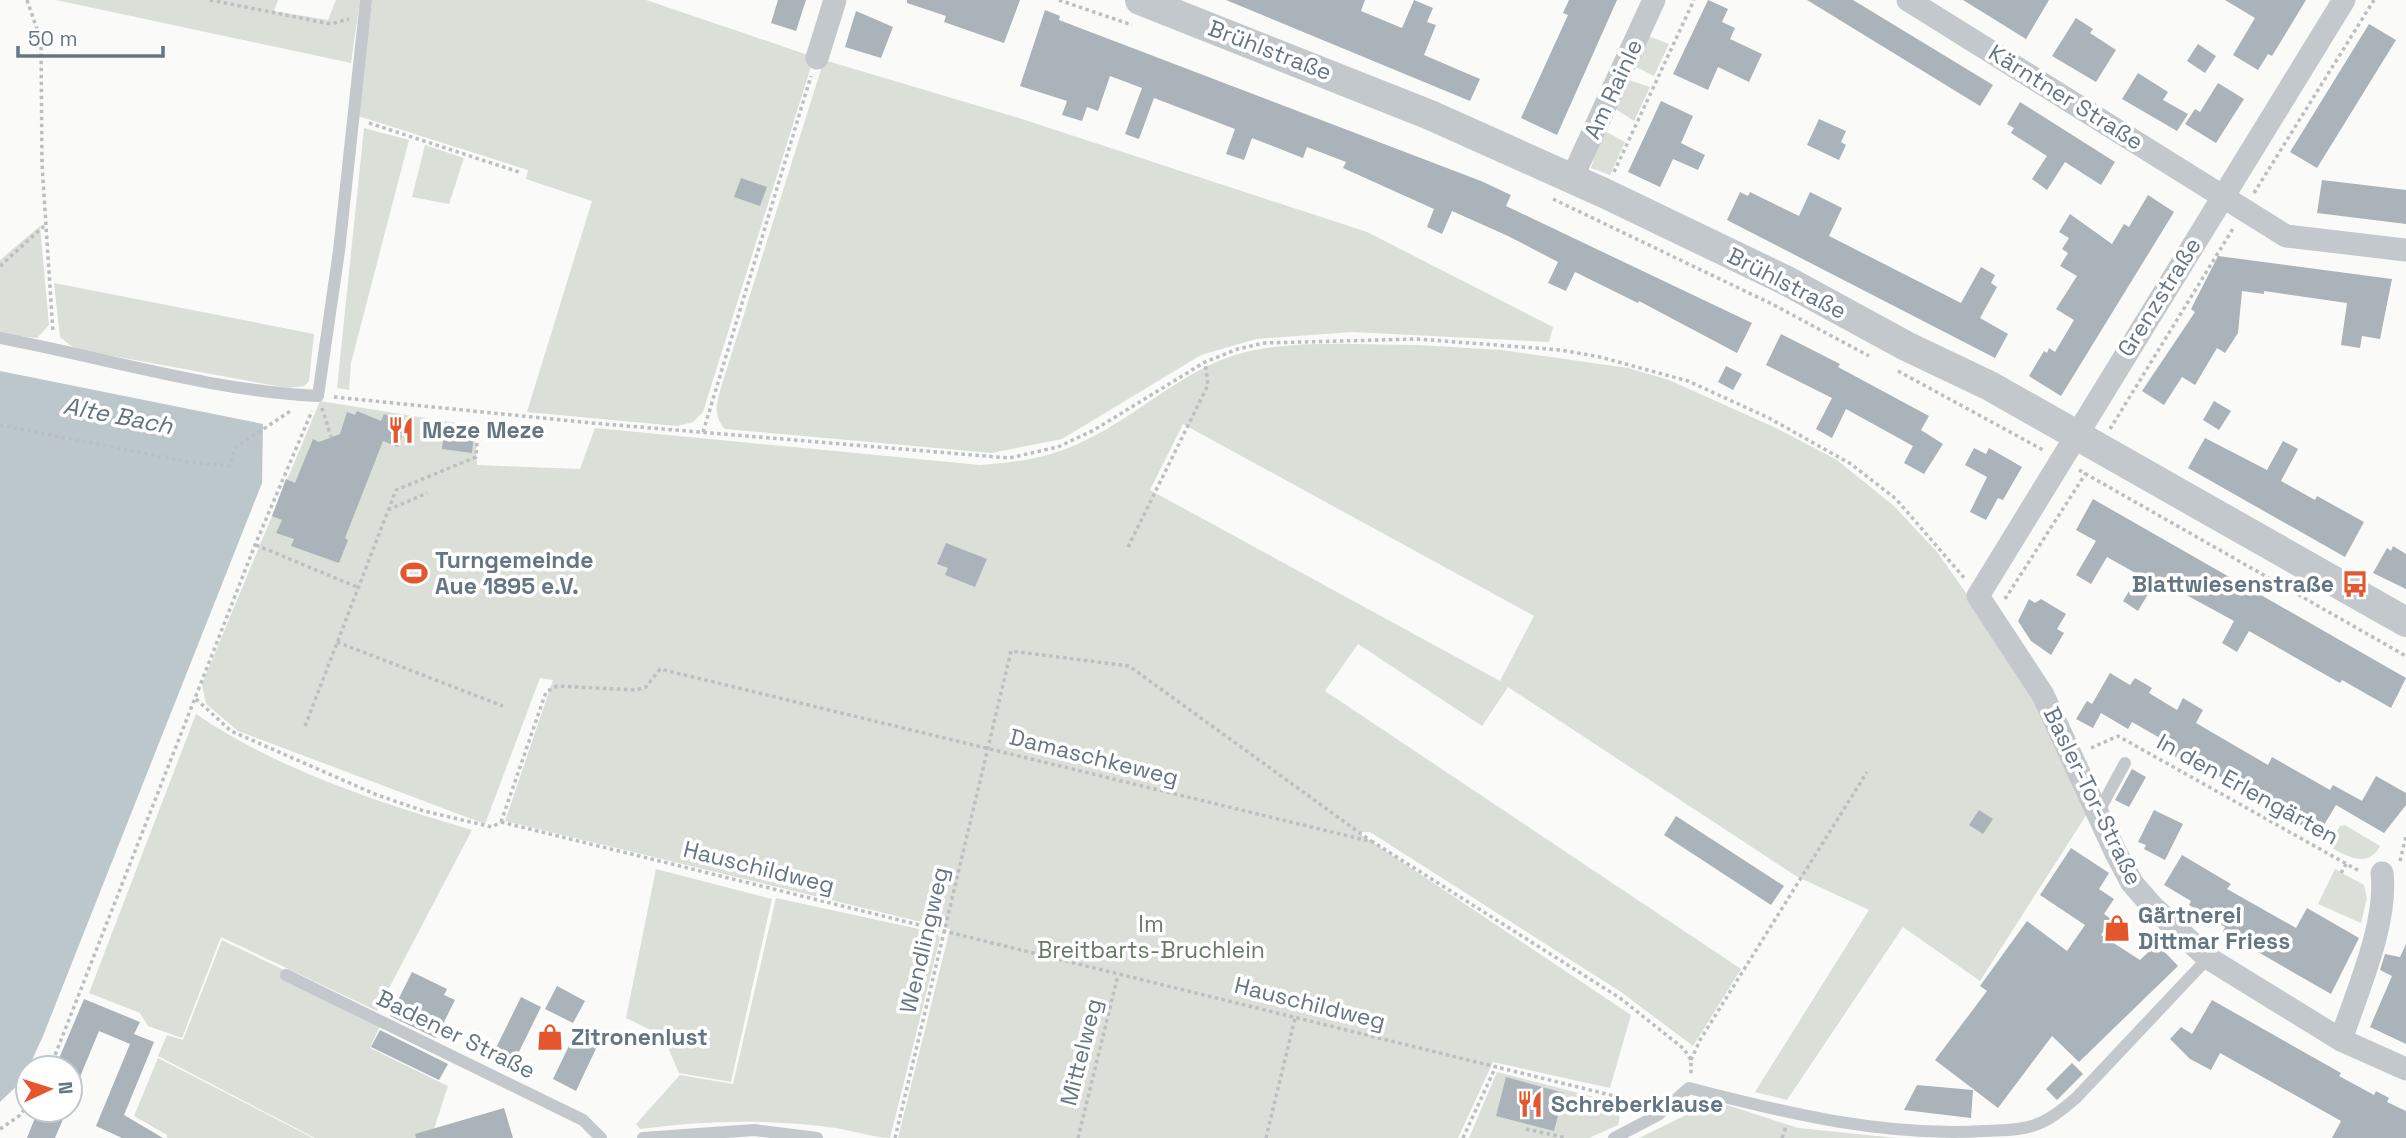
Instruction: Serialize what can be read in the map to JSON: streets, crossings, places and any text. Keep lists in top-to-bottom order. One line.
{"streets":{"street":["Brühlstraße","Am Rainle","Kärntner Straße","Grenzstraße","Basler-Tor-Straße"],"lane":["Badener Straße"],"path":["Damaschkeweg","In den Erlengärten","Hauschildweg","Wendlingweg","Mittelweg"]},"crossings":[["Brühlstraße","Am Rainle"],["Brühlstraße","Grenzstraße"],["Kärntner Straße","Grenzstraße"],["Grenzstraße","Basler-Tor-Straße"],["Damaschkeweg","Hauschildweg"],["Damaschkeweg","Wendlingweg"],["In den Erlengärten","Basler-Tor-Straße"],["Hauschildweg","Wendlingweg"],["Hauschildweg","Mittelweg"]],"water":["Alte Bach"],"parks":["Im Breitbarts-Bruchlein"],"places":{"restaurant":["Meze Meze","Schreberklause"],"sports":["Turngemeinde Aue 1895 e.V."],"bus stop":["Blattwiesenstraße"],"shop":["Gärtnerei Dittmar Friess","Zitronenlust"]},"scale_bar":"50 m","north":"right"}
